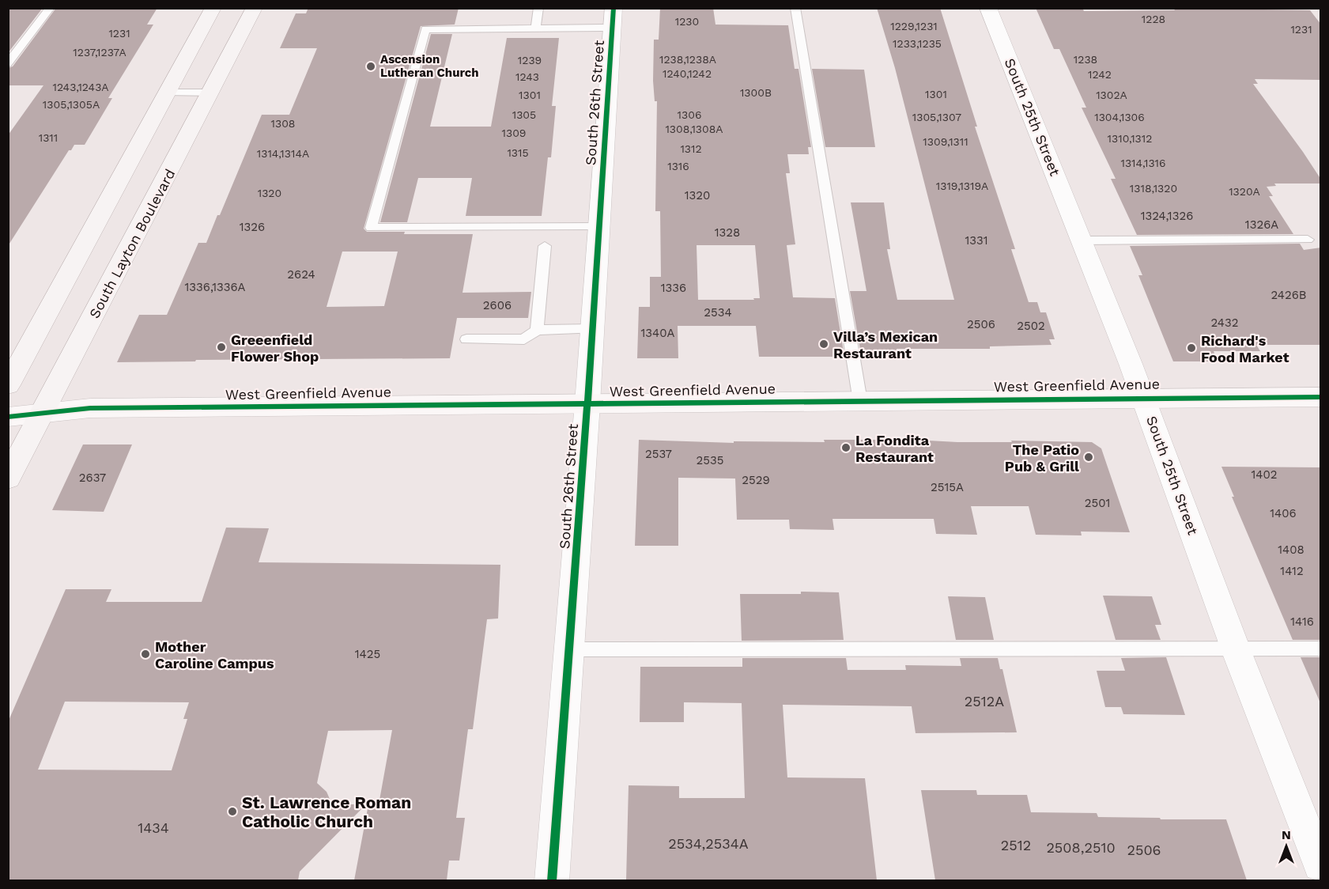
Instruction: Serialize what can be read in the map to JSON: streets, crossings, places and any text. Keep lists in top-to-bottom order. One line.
{"streets":{"main road":["South Layton Boulevard","West Greenfield Avenue"],"street":["South 26th Street","South 25th Street"]},"crossings":[["South 26th Street","West Greenfield Avenue"],["South 25th Street","West Greenfield Avenue"],["South Layton Boulevard","West Greenfield Avenue"]],"places":["Ascension Lutheran Church","Villa’s Mexican Restaurant","Greeenfield Flower Shop","Richard's Food Market","La Fondita Restaurant","The Patio Pub & Grill","Mother Caroline Campus","St. Lawrence Roman Catholic Church"],"house_numbers":["1228","1230","1229,1231","1231","1231","1233,1235","1237,1237A","1238,1238A","1238","1239","1240,1242","1242","1243","1243,1243A","1300B","1301","1301","1302A","1305,1305A","1305","1306","1305,1307","1304,1306","1308","1308,1308A","1309","1311","1310,1312","1309,1311","1312","1315","1314,1314A","1314,1316","1316","1319,1319A","1318,1320","1320A","1320","1320","1324,1326","1326A","1326","1328","1331","2624","1336,1336A","1336","2426B","2606","2534","2432","2506","2502","1340A","2537","2535","1402","2637","2529","2515A","2501","1406","1408","1412","1416","1425","2512A","1434","2534,2534A","2512","2508,2510","2506"],"north":"top"}
